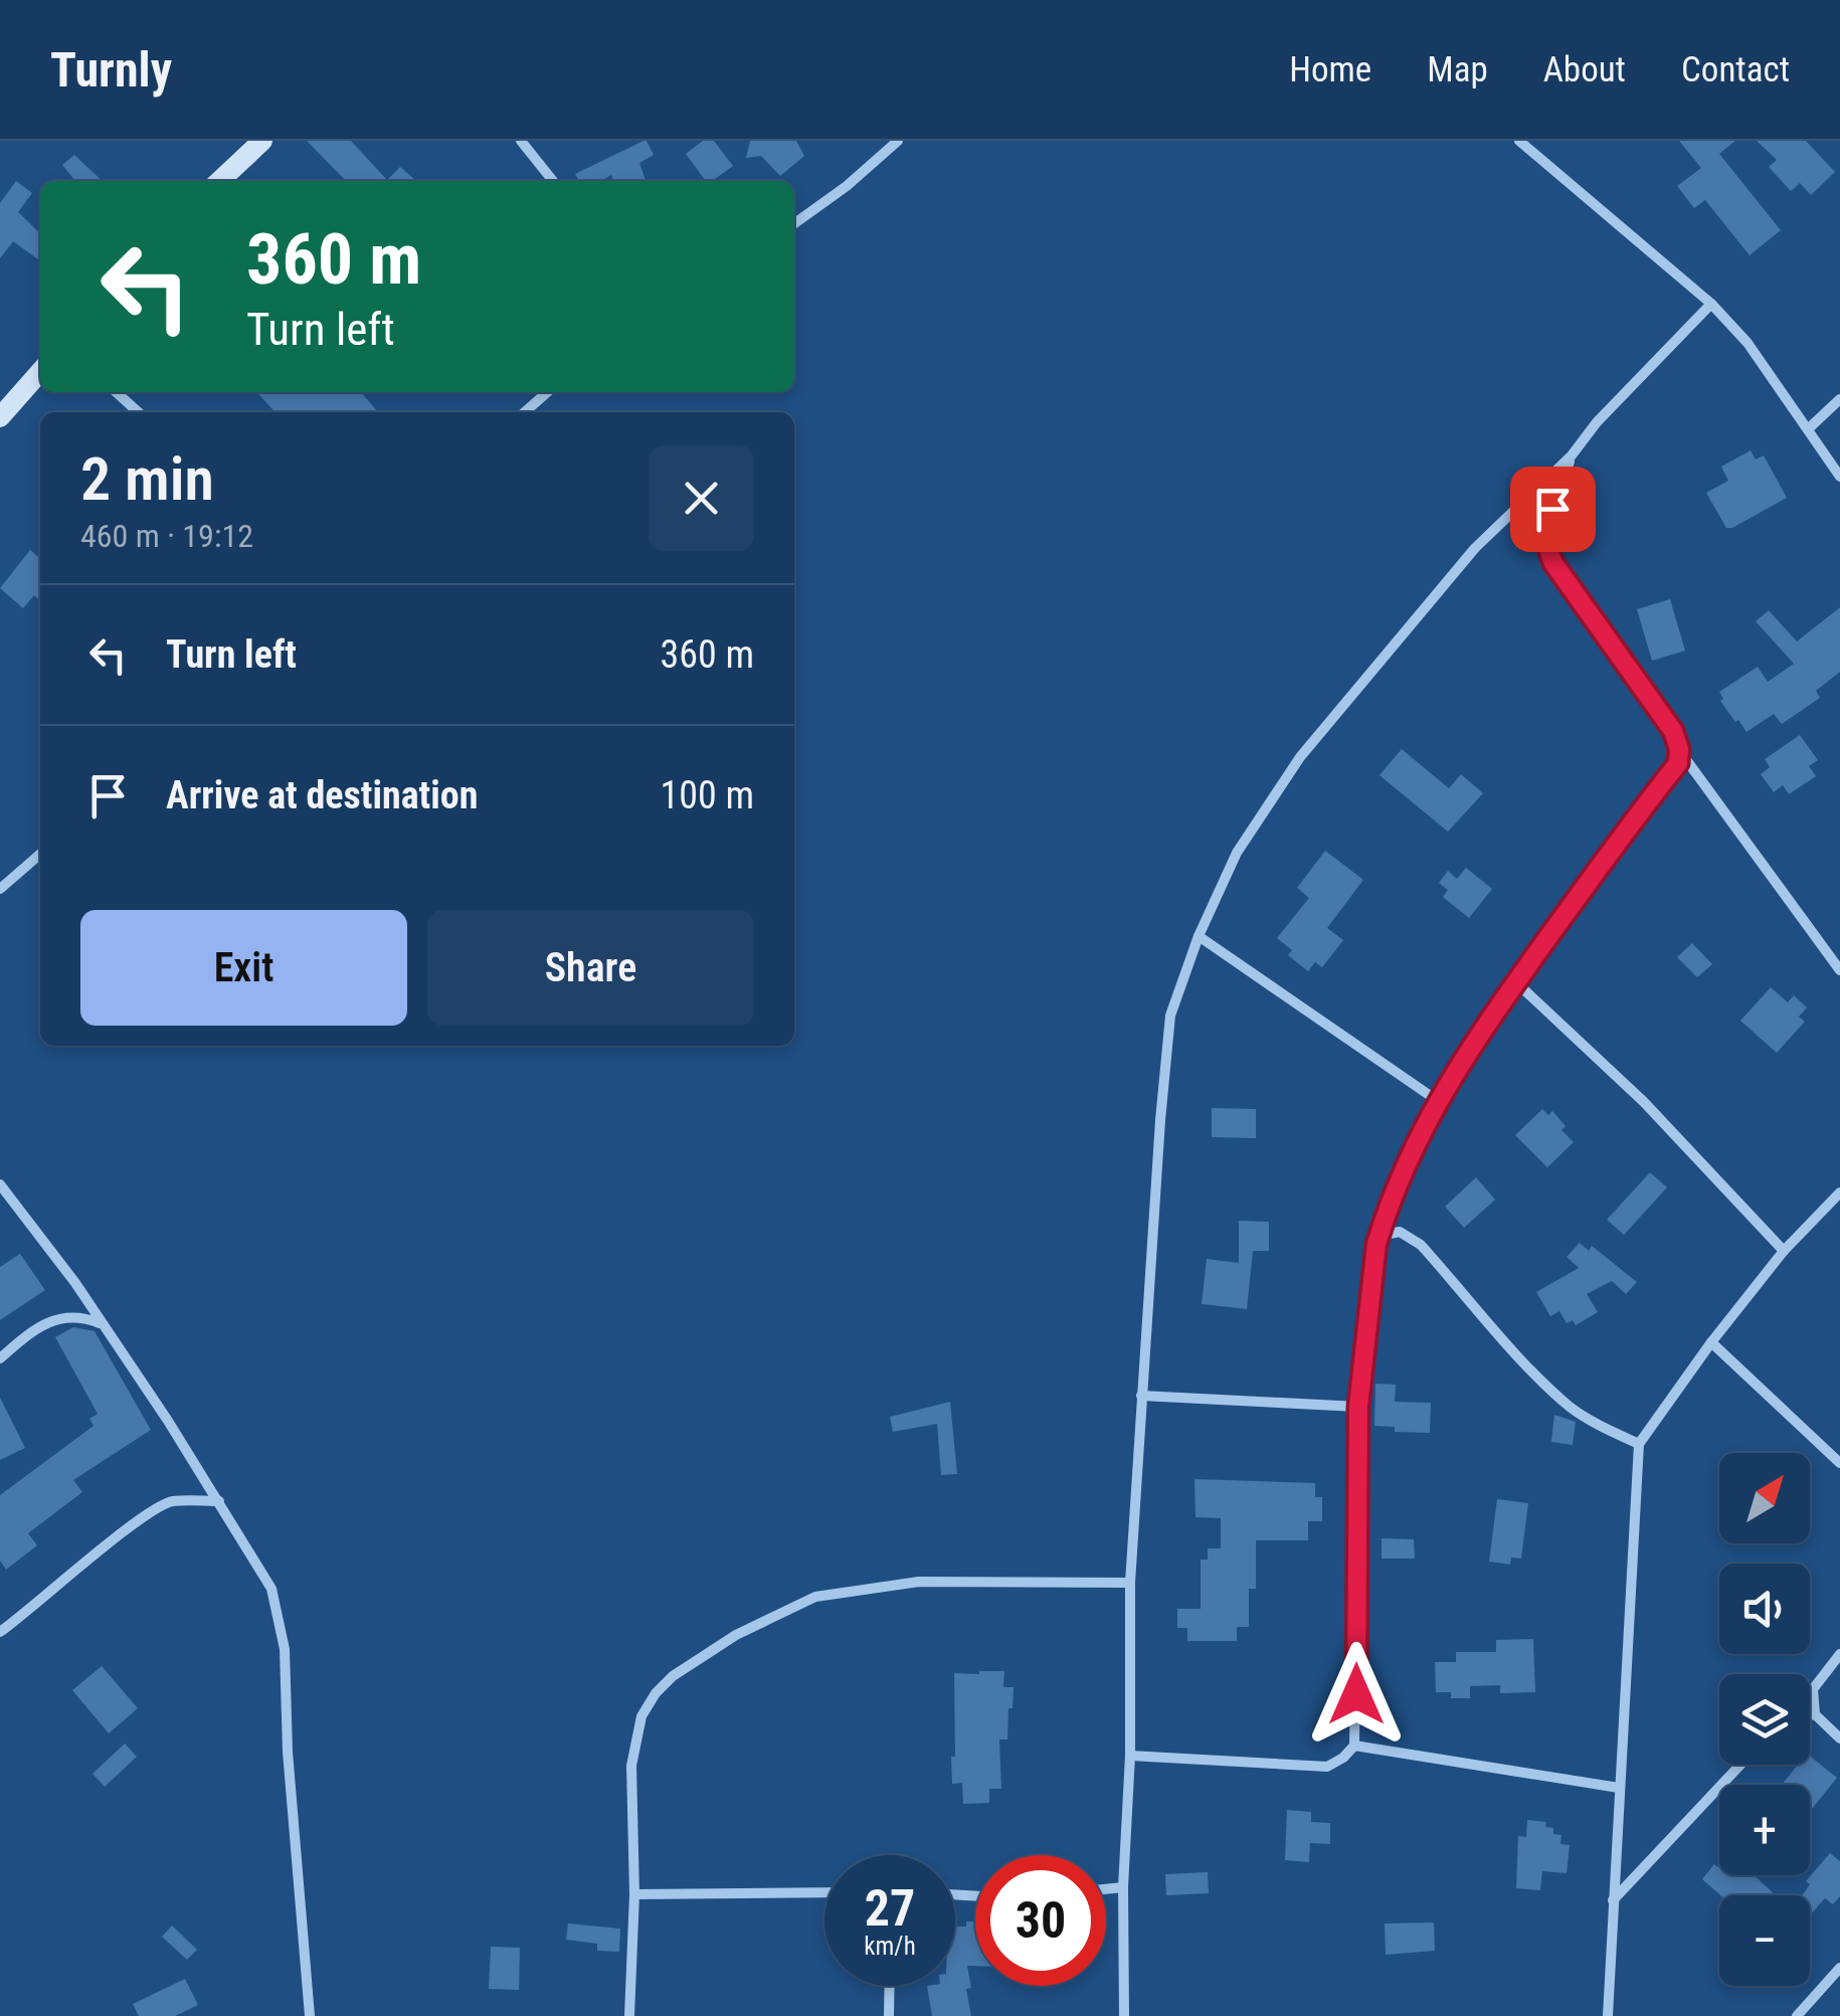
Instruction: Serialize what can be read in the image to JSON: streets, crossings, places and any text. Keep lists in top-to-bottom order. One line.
{"north":"top right","page":{"header":"Turnly","nav":["Home","Map","About","Contact"],"turn":["360 m","Turn left"],"heading":["2 min","460 m · 19:12"],"list":[{"name":"Turn left","value":"360 m"},{"name":"Arrive at destination","value":"100 m"}],"buttons":["Exit","Share"],"map_buttons":["+","−"],"speed":"27 km/h","limit":"30"}}
